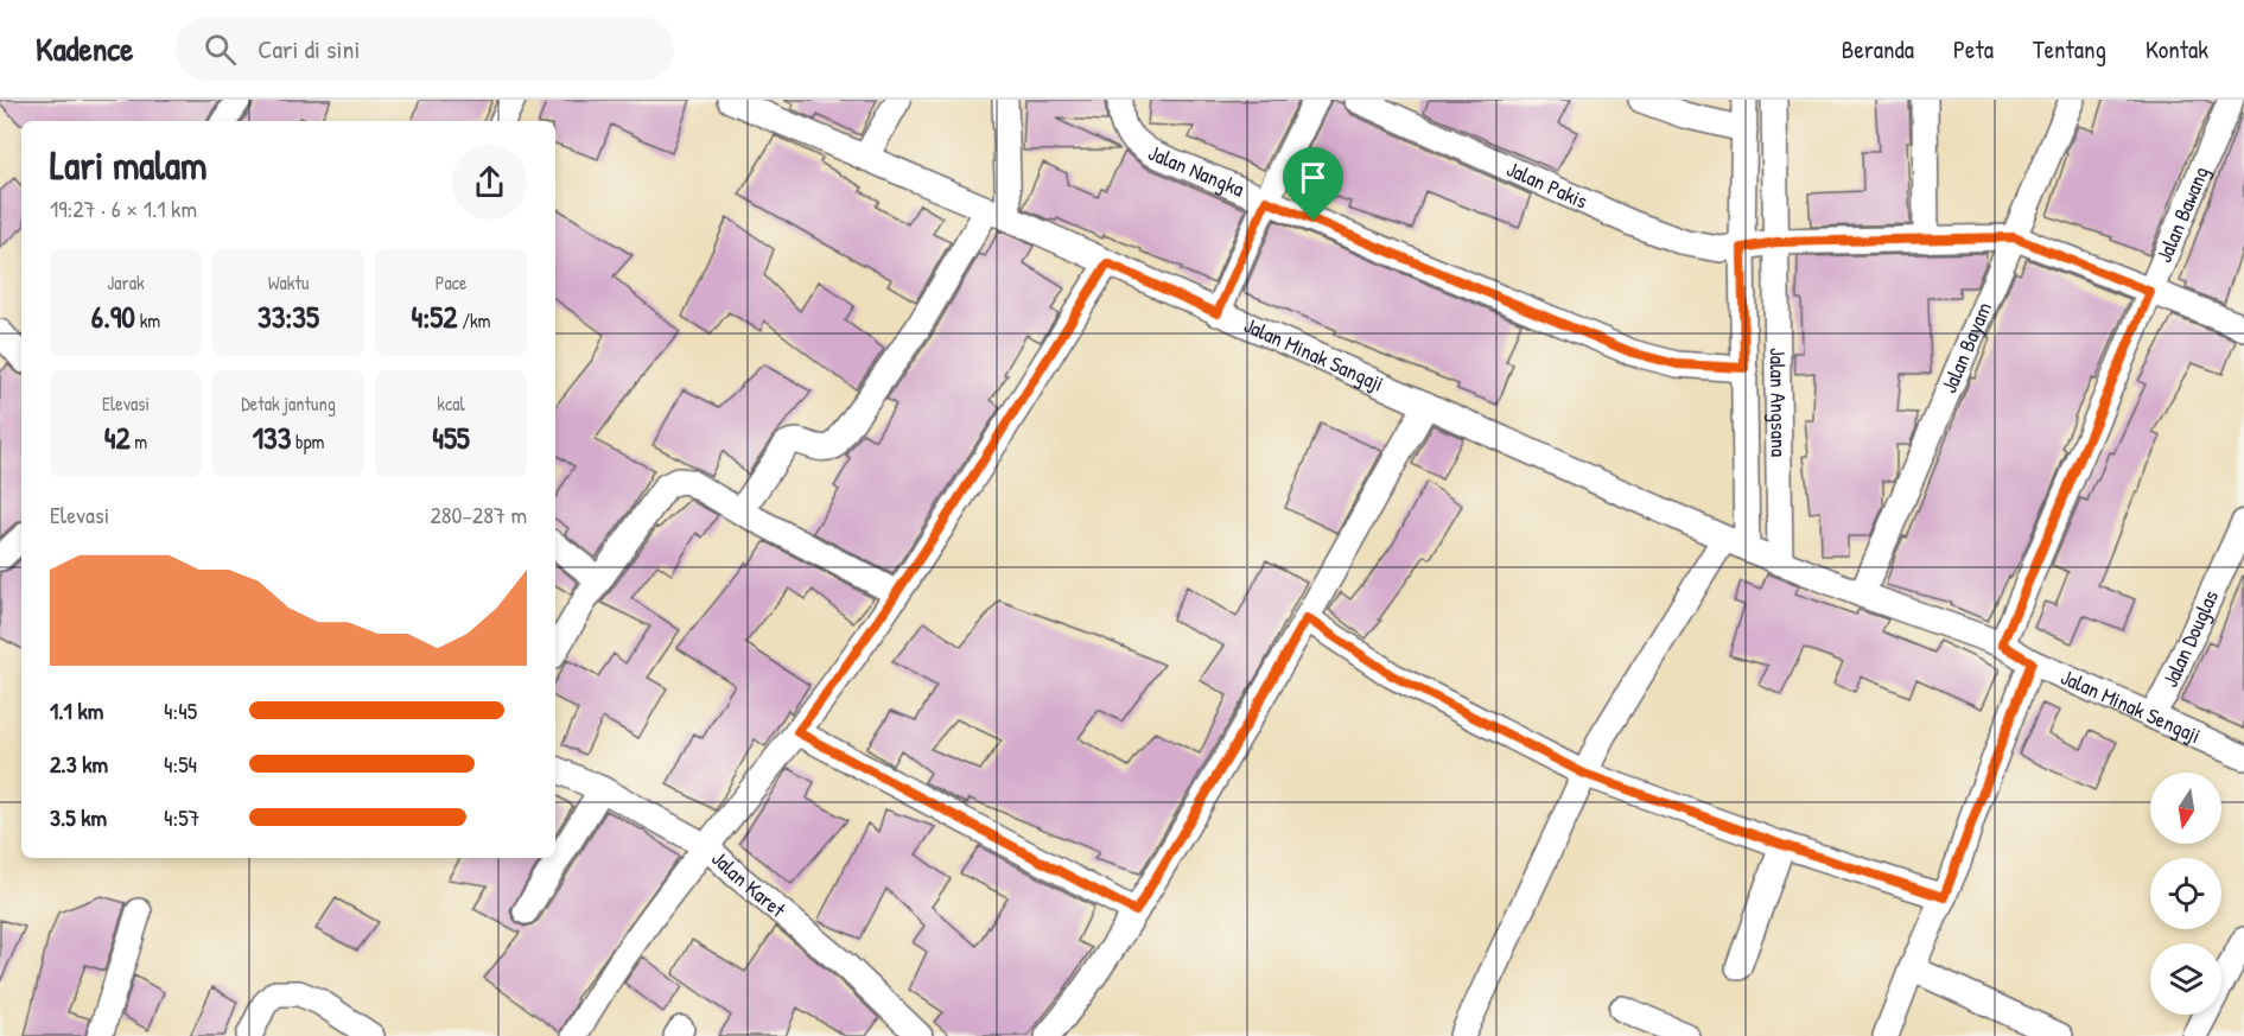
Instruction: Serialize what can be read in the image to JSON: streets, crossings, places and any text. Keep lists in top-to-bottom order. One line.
{"streets":{"street":["Jalan Nangka","Jalan Pakis","Jalan Bawang","Jalan Bayam","Jalan Minak Sangaji","Jalan Angsana","Jalan Douglas","Jalan Minak Sengaji","Jalan Karet"]},"crossings":[["Jalan Pakis","Jalan Angsana"],["Jalan Bawang","Jalan Minak Sengaji"],["Jalan Bayam","Jalan Minak Sengaji"],["Jalan Minak Sangaji","Jalan Angsana"],["Jalan Minak Sangaji","Jalan Minak Sengaji"],["Jalan Angsana","Jalan Minak Sengaji"],["Jalan Douglas","Jalan Minak Sengaji"]],"north":"bottom","page":{"header":"Kadence","search":"Cari di sini","nav":["Beranda","Peta","Tentang","Kontak"],"heading":["Lari malam","19:27 · 6 × 1.1 km"],"stats":[["Jarak","6.90 km"],["Waktu","33:35"],["Pace","4:52 /km"],["Elevasi","42 m"],["Detak jantung","133 bpm"],["kcal","455"]],"chart":["Elevasi","280–287 m"],"list":[{"name":"1.1 km","note":"4:45"},{"name":"2.3 km","note":"4:54"},{"name":"3.5 km","note":"4:57"}]}}
